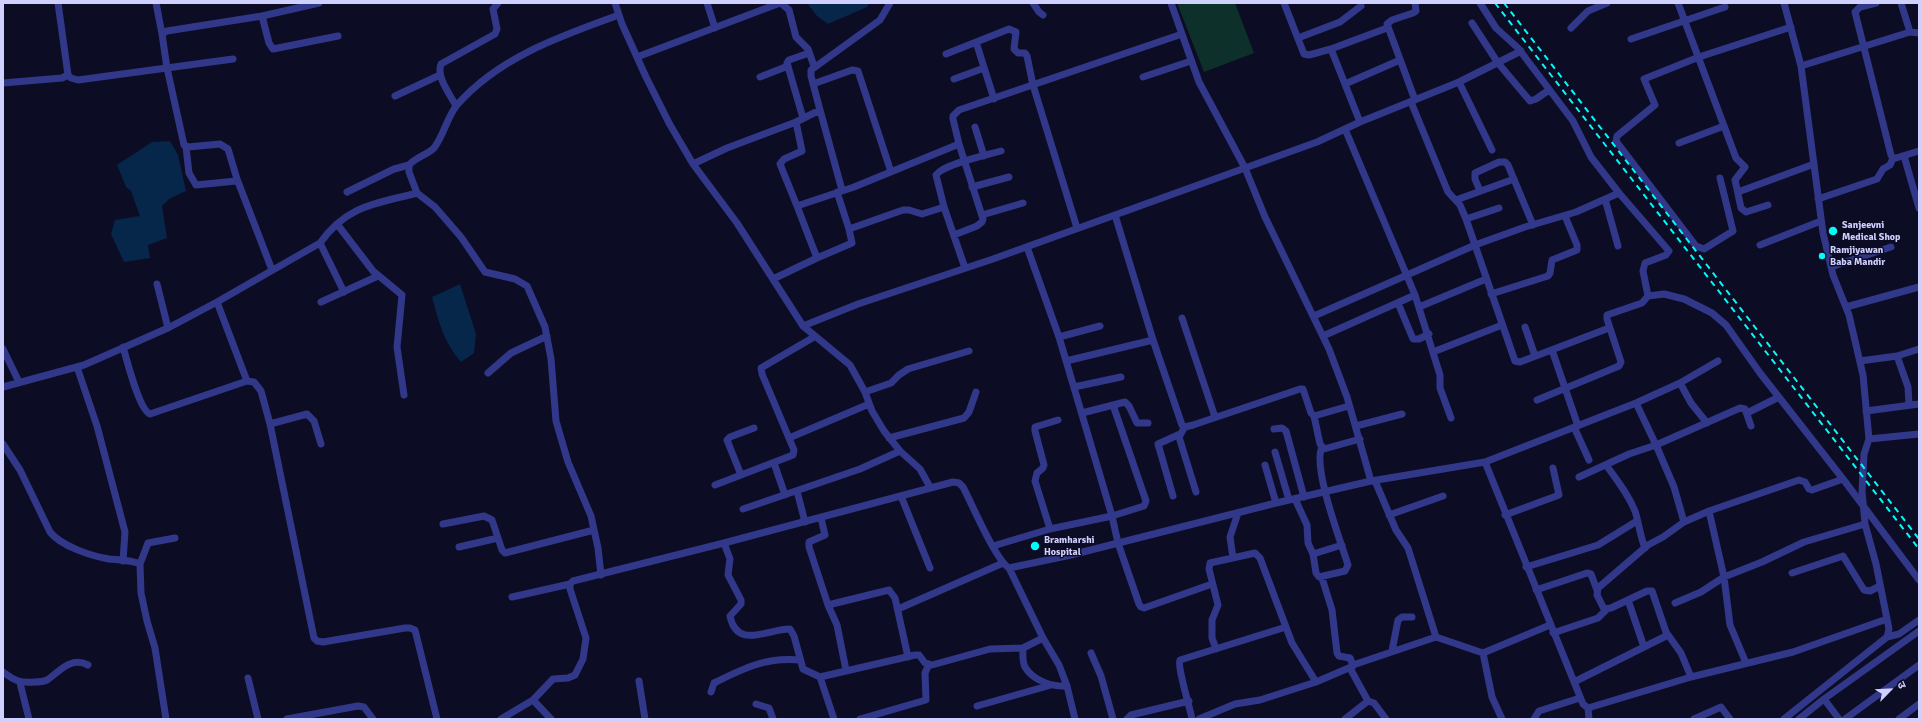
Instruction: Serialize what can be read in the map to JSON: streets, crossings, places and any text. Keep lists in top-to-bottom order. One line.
{"places":["Sanjeevni Medical Shop","Ramjiyawan Baba Mandir","Bramharshi Hospital"],"north":"top right"}
